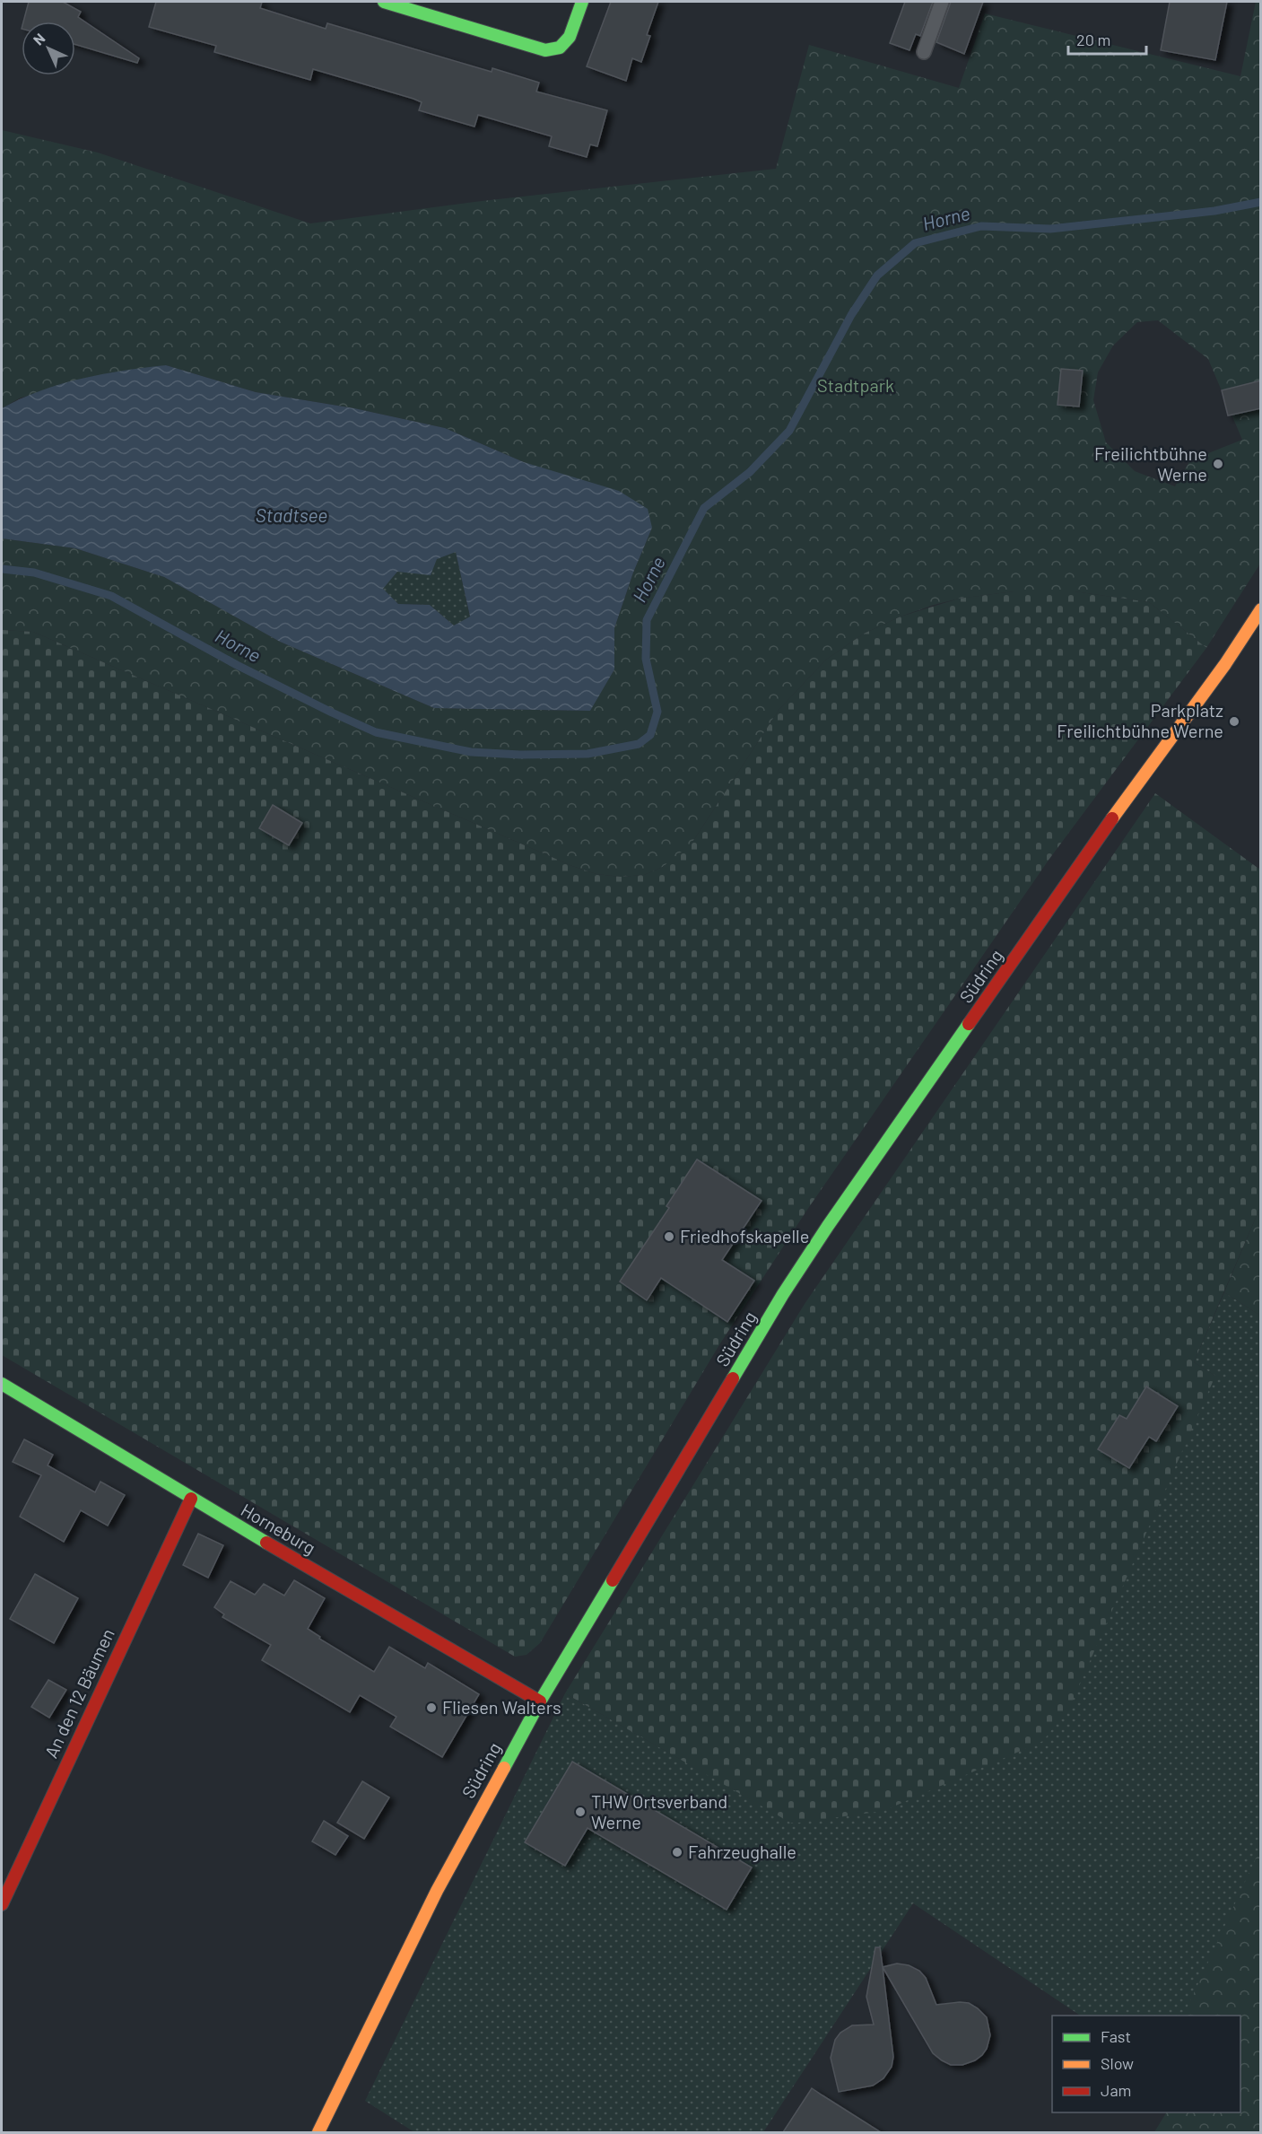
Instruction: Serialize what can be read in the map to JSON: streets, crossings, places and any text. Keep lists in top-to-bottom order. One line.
{"streets":{"street":["Südring","Horneburg","An den 12 Bäumen"]},"crossings":[["Südring","Horneburg"],["Horneburg","An den 12 Bäumen"]],"water":["Horne","Stadtsee"],"parks":["Stadtpark"],"places":["Freilichtbühne Werne","Parkplatz Freilichtbühne Werne","Friedhofskapelle","Fliesen Walters","THW Ortsverband Werne","Fahrzeughalle"],"legend":["Fast","Slow","Jam"],"scale_bar":"20 m","north":"top left"}
